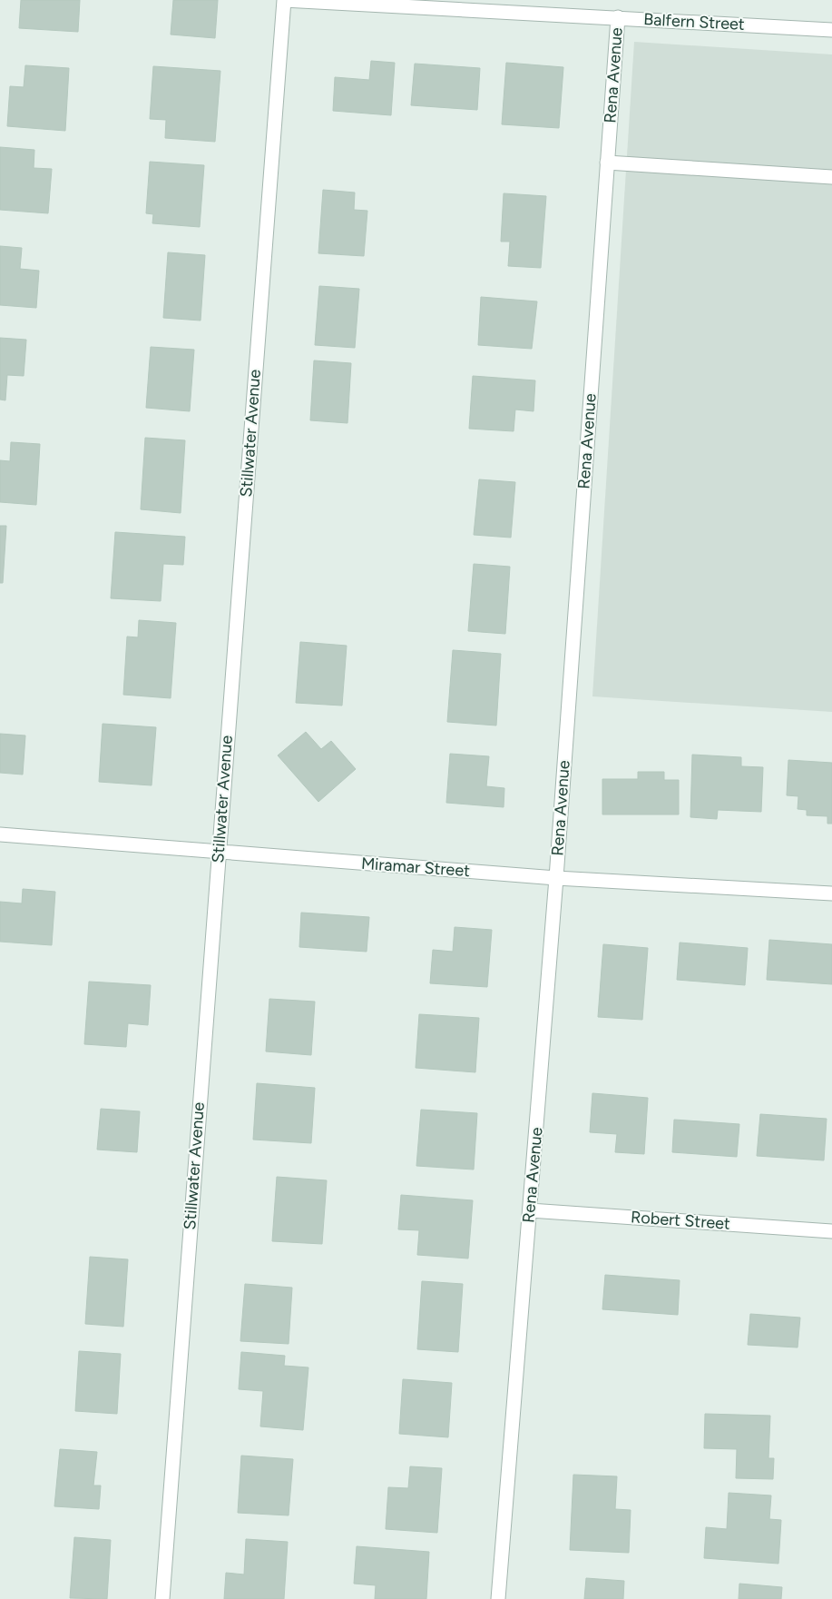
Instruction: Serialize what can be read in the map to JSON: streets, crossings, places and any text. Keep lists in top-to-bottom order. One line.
{"streets":{"street":["Balfern Street","Rena Avenue","Stillwater Avenue","Miramar Street","Robert Street"]},"crossings":[["Balfern Street","Rena Avenue"],["Balfern Street","Stillwater Avenue"],["Rena Avenue","Miramar Street"],["Rena Avenue","Robert Street"],["Stillwater Avenue","Miramar Street"]]}
